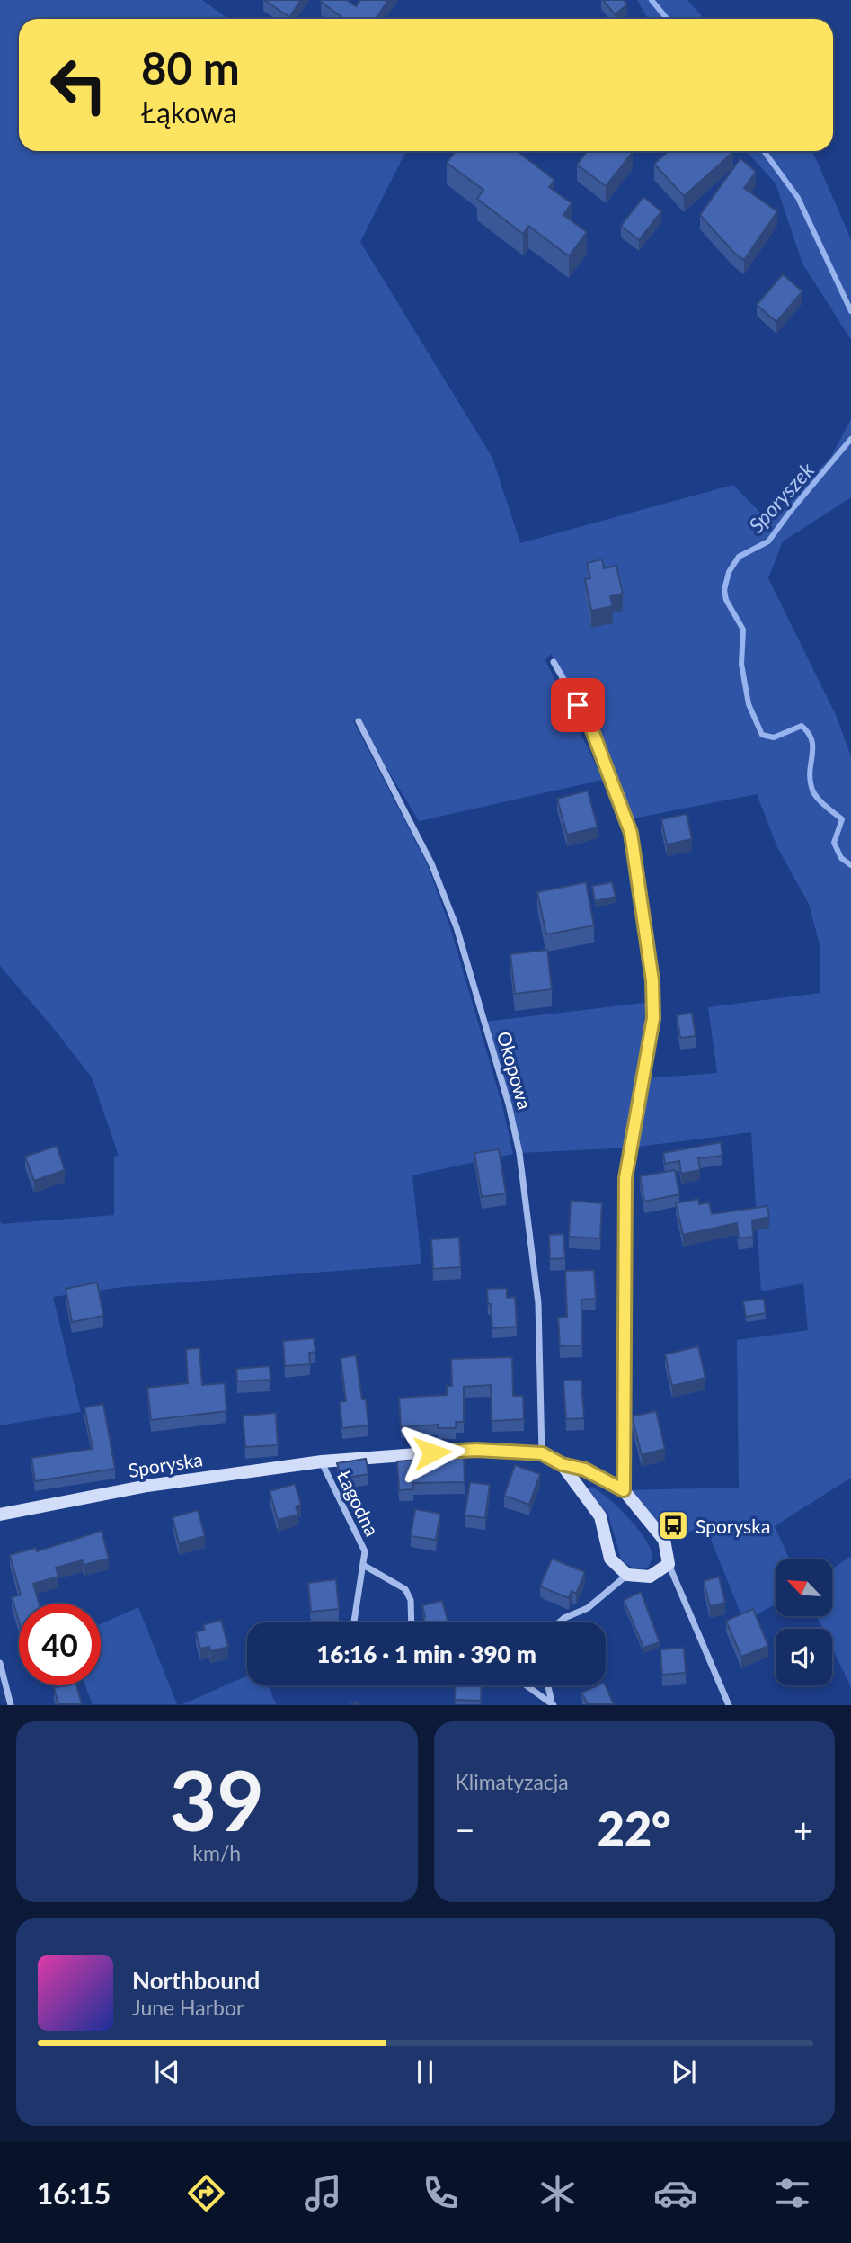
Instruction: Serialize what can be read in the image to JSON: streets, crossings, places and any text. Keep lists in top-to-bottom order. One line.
{"streets":{"street":["Okopowa","Sporyska","Łagodna"]},"crossings":[["Okopowa","Sporyska"],["Sporyska","Łagodna"]],"water":["Sporyszek"],"places":{"bus stop":["Sporyska"]},"north":"top left","page":{"turn":["80 m","Łąkowa"],"limit":"40","trip":"16:16 · 1 min · 390 m","tile":[["39","km/h"],"Klimatyzacja"],"heat":["−","22°","+"],"song":["Northbound","June Harbor"],"tabs":"16:15"}}
